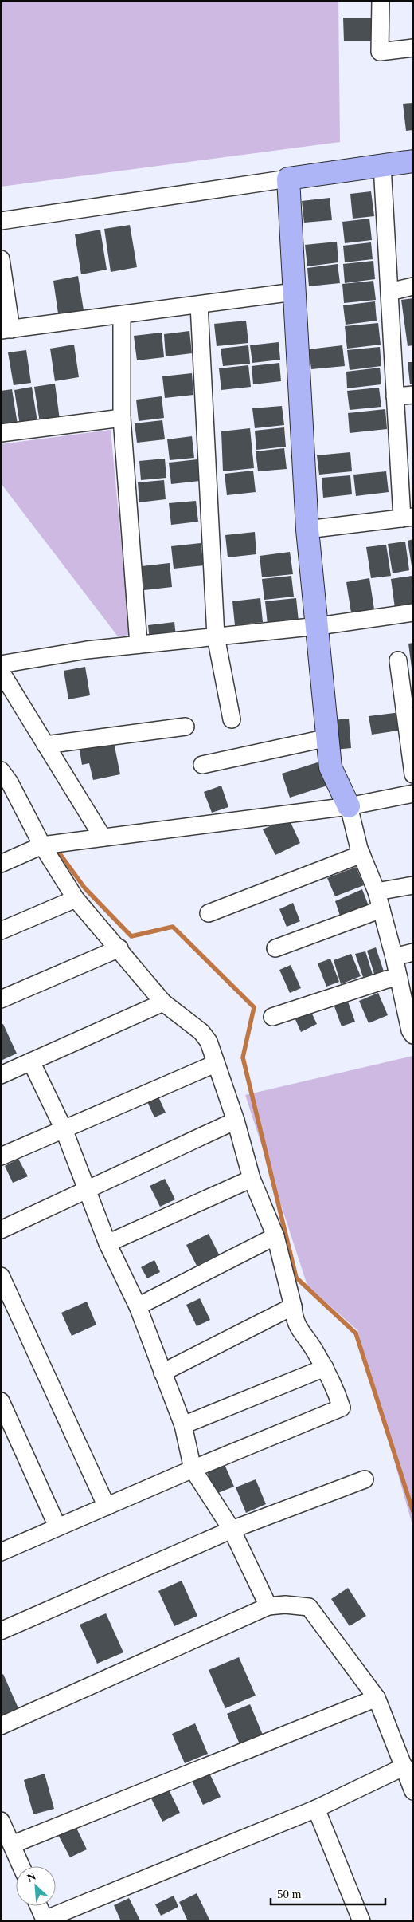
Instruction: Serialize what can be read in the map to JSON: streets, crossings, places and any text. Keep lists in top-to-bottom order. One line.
{"scale_bar":"50 m","north":"top left"}
